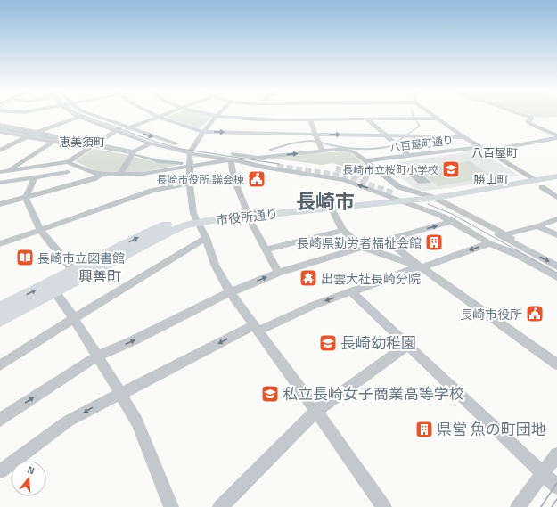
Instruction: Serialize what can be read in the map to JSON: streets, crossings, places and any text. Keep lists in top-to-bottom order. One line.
{"streets":{"highway":["市役所通り"],"street":["八百屋町通り"]},"districts":["恵美須町","八百屋町","勝山町","長崎市","興善町"],"places":{"school or university":["長崎市立桜町小学校","長崎幼稚園","私立長崎女子商業高等学校"],"public building":["長崎市役所 議会棟","長崎市役所"],"building":["長崎県勤労者福祉会館","県営 魚の町団地"],"library":["長崎市立図書館"],"temple":["出雲大社長崎分院"]},"north":"top"}
